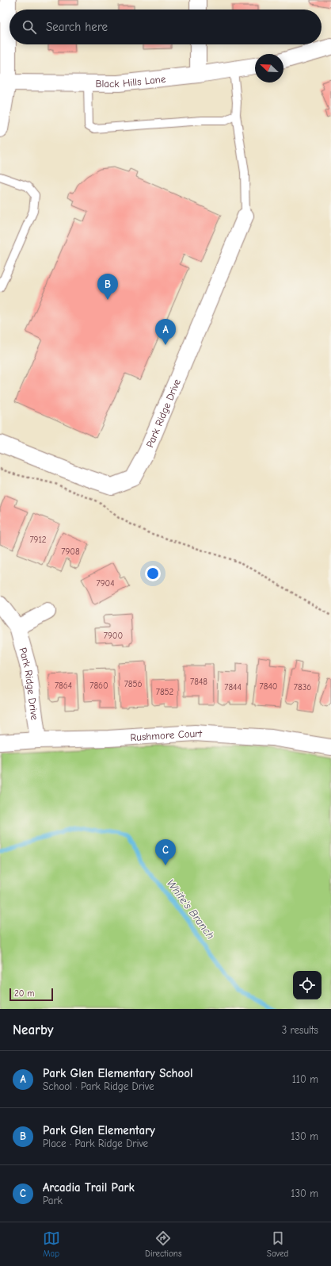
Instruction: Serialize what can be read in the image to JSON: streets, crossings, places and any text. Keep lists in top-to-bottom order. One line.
{"streets":{"street":["Black Hills Lane","Park Ridge Drive","Rushmore Court"]},"crossings":[["Park Ridge Drive","Rushmore Court"]],"water":["White's Branch"],"house_numbers":["7912","7908","7904","7900","7848","7856","7864","7860","7840","7844","7836","7852"],"scale_bar":"20 m","north":"top left","page":{"search":"Search here","pins":["B","A","C"],"scale":"20 m","heading":["Nearby","3 results"],"list":[{"mark":"A","name":"Park Glen Elementary School","note":"School · Park Ridge Drive","value":"110 m"},{"mark":"B","name":"Park Glen Elementary","note":"Place · Park Ridge Drive","value":"130 m"},{"mark":"C","name":"Arcadia Trail Park","note":"Park","value":"130 m"}],"nav":["Map","Directions","Saved"]}}
